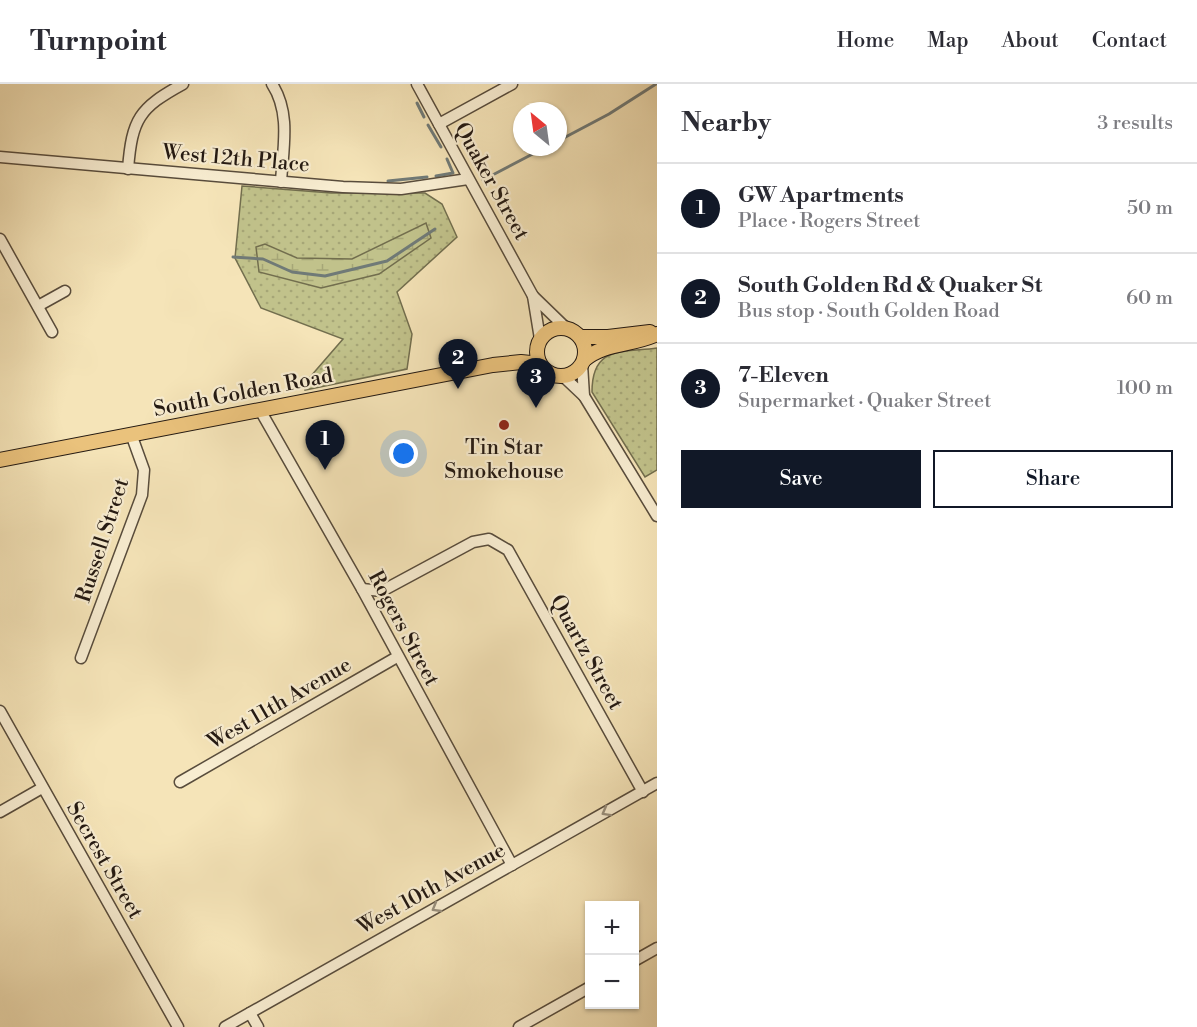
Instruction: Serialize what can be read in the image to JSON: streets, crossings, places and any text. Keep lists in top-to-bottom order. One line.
{"streets":{"main road":["South Golden Road"],"street":["West 12th Place","Quaker Street","Russell Street","Rogers Street","Quartz Street","West 11th Avenue","Secrest Street","West 10th Avenue"]},"crossings":[["West 12th Place","Quaker Street"],["Quaker Street","South Golden Road"],["South Golden Road","Russell Street"],["South Golden Road","Rogers Street"],["Rogers Street","Quartz Street"],["Rogers Street","West 11th Avenue"],["Rogers Street","West 10th Avenue"],["Quartz Street","West 10th Avenue"]],"one_way":["West 10th Avenue"],"places":["Tin Star Smokehouse"],"north":"top left","page":{"header":"Turnpoint","nav":["Home","Map","About","Contact"],"heading":["Nearby","3 results"],"list":[{"mark":"1","name":"GW Apartments","note":"Place · Rogers Street","value":"50 m"},{"mark":"2","name":"South Golden Rd & Quaker St","note":"Bus stop · South Golden Road","value":"60 m"},{"mark":"3","name":"7-Eleven","note":"Supermarket · Quaker Street","value":"100 m"}],"pins":["2","3","1"],"buttons":["Save","Share"],"map_buttons":["+","−"]}}
